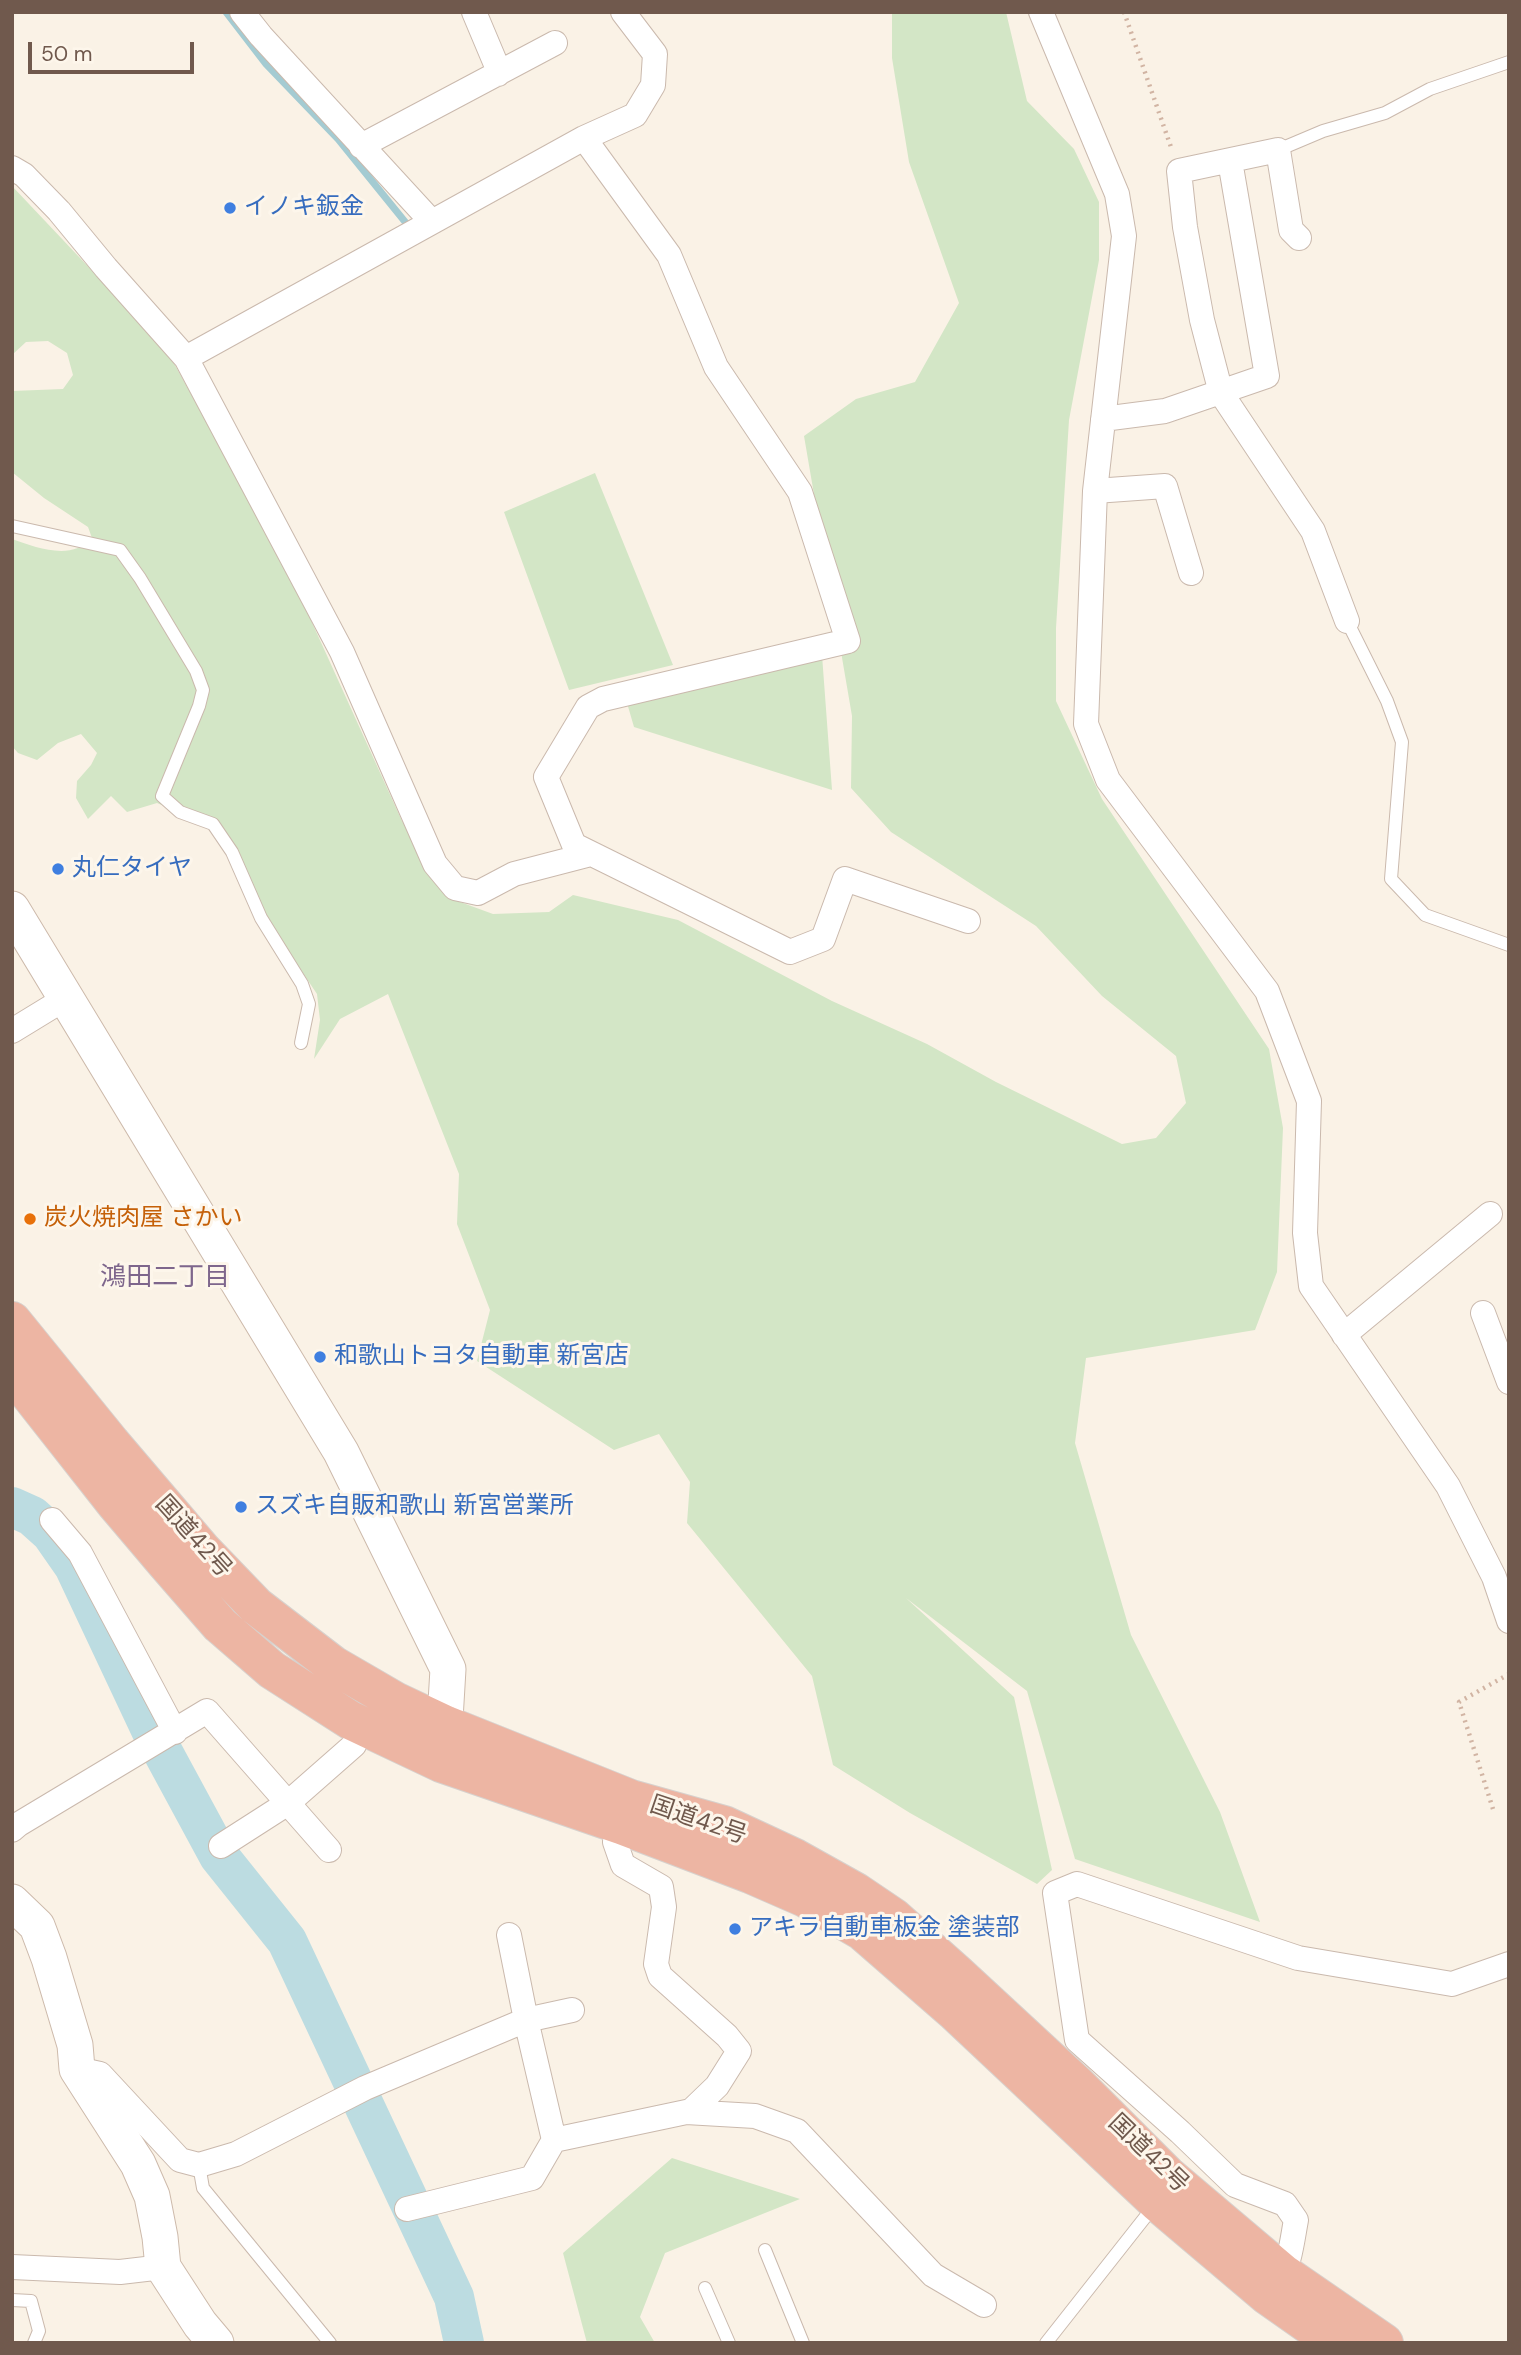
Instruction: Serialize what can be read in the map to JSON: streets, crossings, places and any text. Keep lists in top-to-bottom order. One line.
{"streets":{"highway":["国道42号"]},"districts":["鴻田二丁目"],"places":["イノキ鈑金","丸仁タイヤ","炭火焼肉屋 さかい","和歌山トヨタ自動車 新宮店","スズキ自販和歌山 新宮営業所","アキラ自動車板金 塗装部"],"scale_bar":"50 m"}
